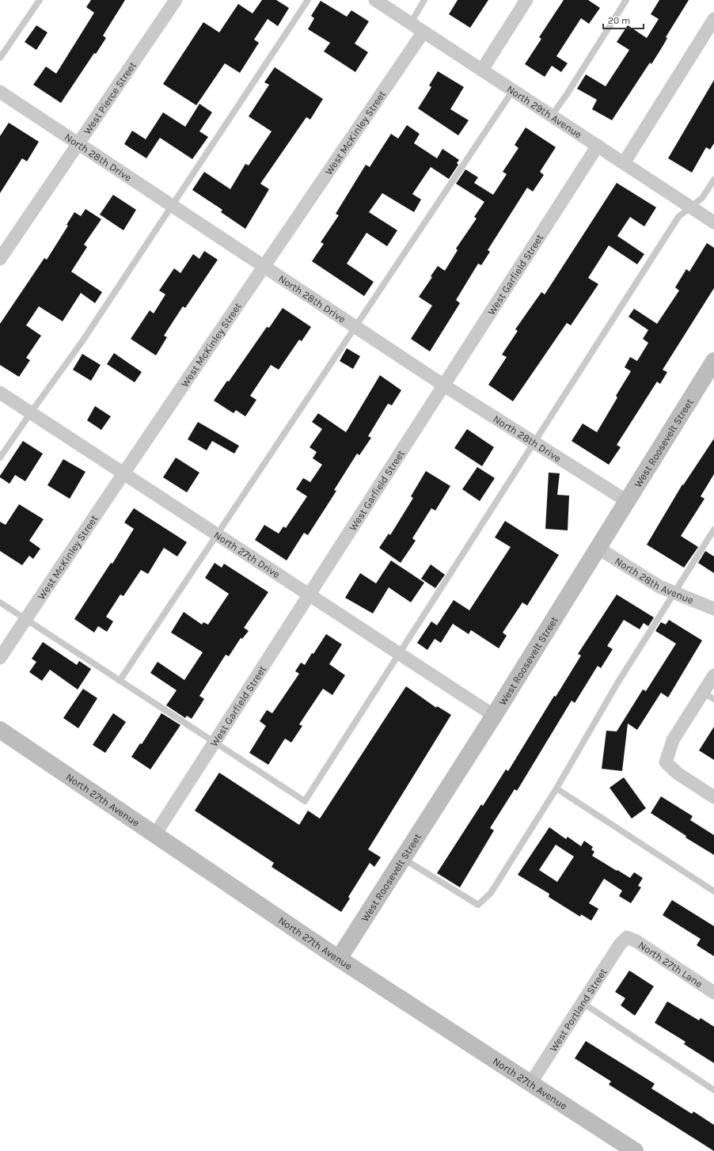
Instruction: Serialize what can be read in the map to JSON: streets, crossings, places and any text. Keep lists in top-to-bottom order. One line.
{"streets":{"main road":["West Roosevelt Street","North 27th Avenue"],"street":["West Pierce Street","North 29th Avenue","West McKinley Street","North 28th Drive","West Garfield Street","North 27th Drive","North 28th Avenue","North 27th Lane","West Portland Street"]},"crossings":[["West Pierce Street","North 28th Drive"],["North 29th Avenue","West McKinley Street"],["North 29th Avenue","West Garfield Street"],["West McKinley Street","North 28th Drive"],["West McKinley Street","North 27th Drive"],["North 28th Drive","West Garfield Street"],["North 28th Drive","West Roosevelt Street"],["West Garfield Street","North 27th Drive"],["West Garfield Street","North 27th Avenue"],["West Roosevelt Street","North 27th Drive"],["West Roosevelt Street","North 28th Avenue"],["West Roosevelt Street","North 27th Avenue"],["North 27th Avenue","West Portland Street"],["North 27th Lane","West Portland Street"]],"scale_bar":"20 m"}
